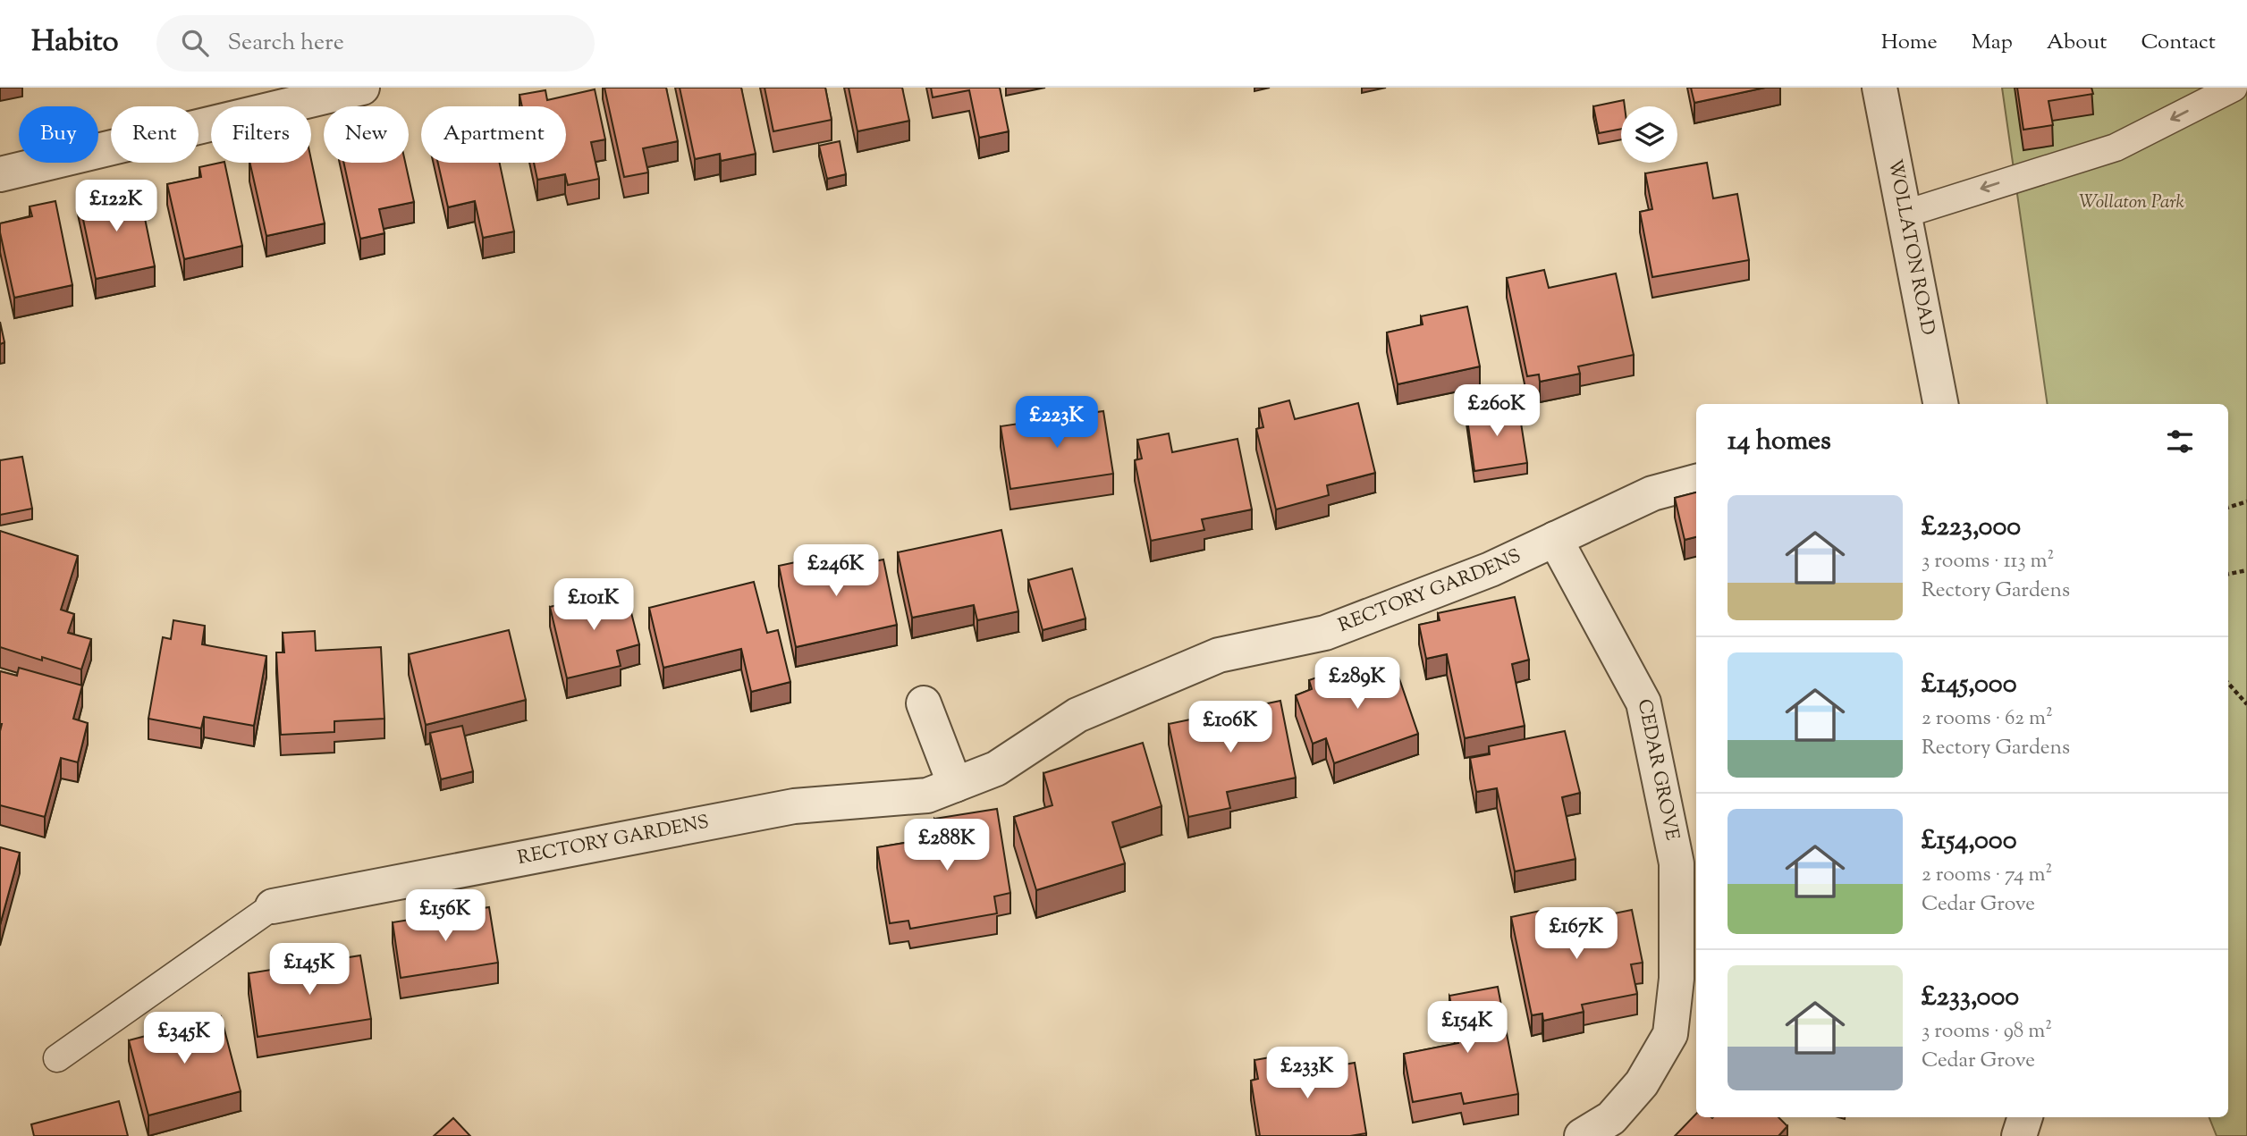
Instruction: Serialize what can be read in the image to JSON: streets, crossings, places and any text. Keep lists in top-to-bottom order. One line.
{"streets":{"street":["WOLLATON ROAD","RECTORY GARDENS","CEDAR GROVE"]},"crossings":[["RECTORY GARDENS","CEDAR GROVE"]],"parks":["Wollaton Park"],"page":{"header":"Habito","search":"Search here","nav":["Home","Map","About","Contact"],"chip":["Buy","Rent","Filters","New","Apartment"],"price":["£122K","£260K","£223K","£246K","£101K","£289K","£106K","£288K","£156K","£167K","£145K","£154K","£345K","£233K"],"heading":"14 homes","list":[{"name":"£223,000","note":"3 rooms · 113 m² · Rectory Gardens"},{"name":"£145,000","note":"2 rooms · 62 m² · Rectory Gardens"},{"name":"£154,000","note":"2 rooms · 74 m² · Cedar Grove"},{"name":"£233,000","note":"3 rooms · 98 m² · Cedar Grove"}]}}
